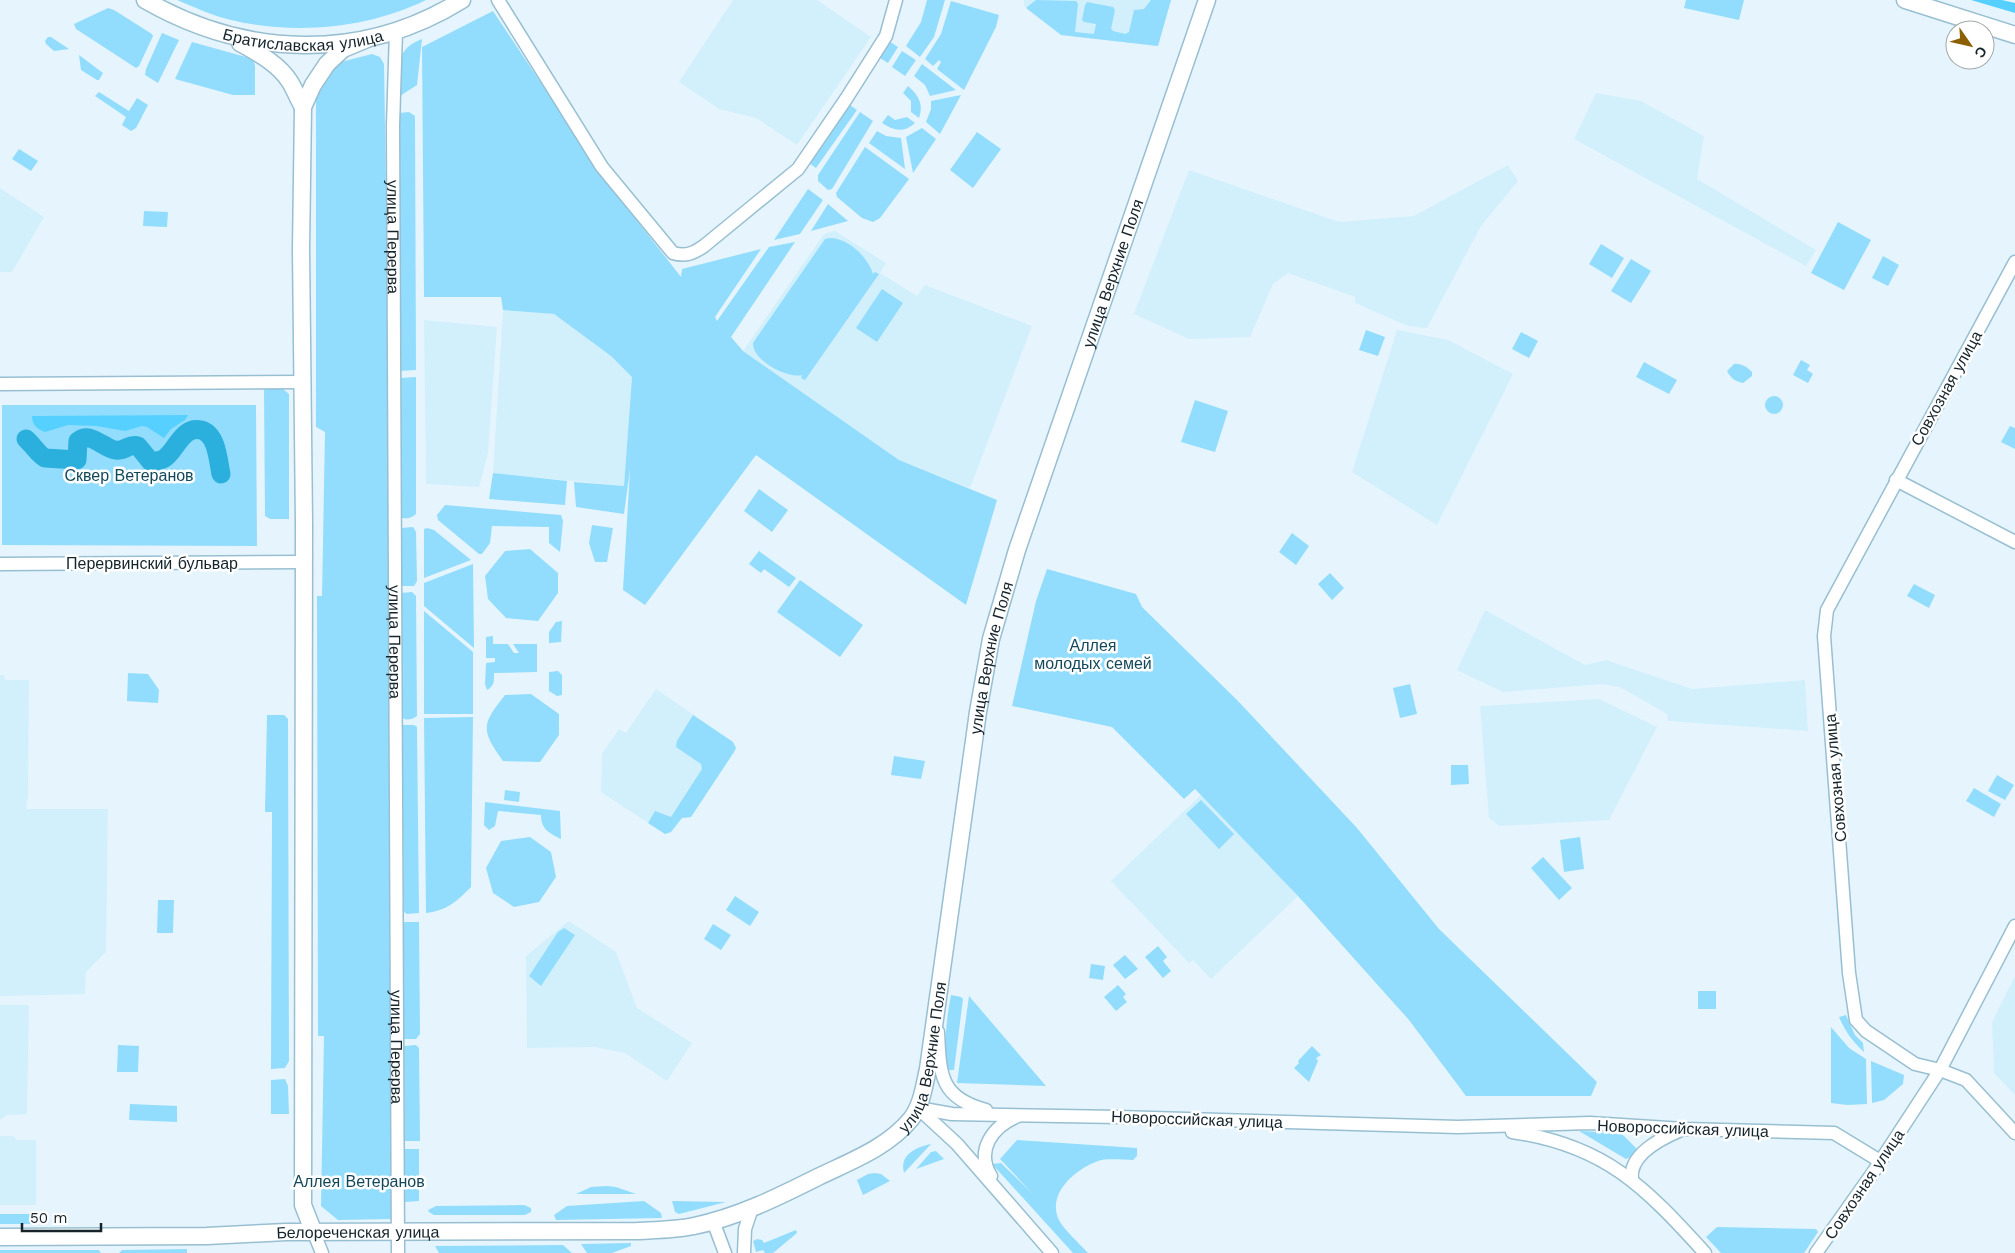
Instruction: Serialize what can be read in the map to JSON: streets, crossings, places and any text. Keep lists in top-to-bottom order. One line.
{"streets":{"main road":["Братиславская улица","улица Верхние Поля","Белореченская улица"],"street":["улица Перерва","Совхозная улица","Перервинский бульвар","Новороссийская улица"]},"crossings":[["Братиславская улица","улица Перерва"],["улица Перерва","Белореченская улица"],["улица Верхние Поля","Новороссийская улица"],["улица Верхние Поля","Белореченская улица"],["Совхозная улица","Новороссийская улица"]],"parks":["Сквер Ветеранов","Аллея молодых семей","Аллея Ветеранов"],"scale_bar":"50 m","north":"bottom right"}
